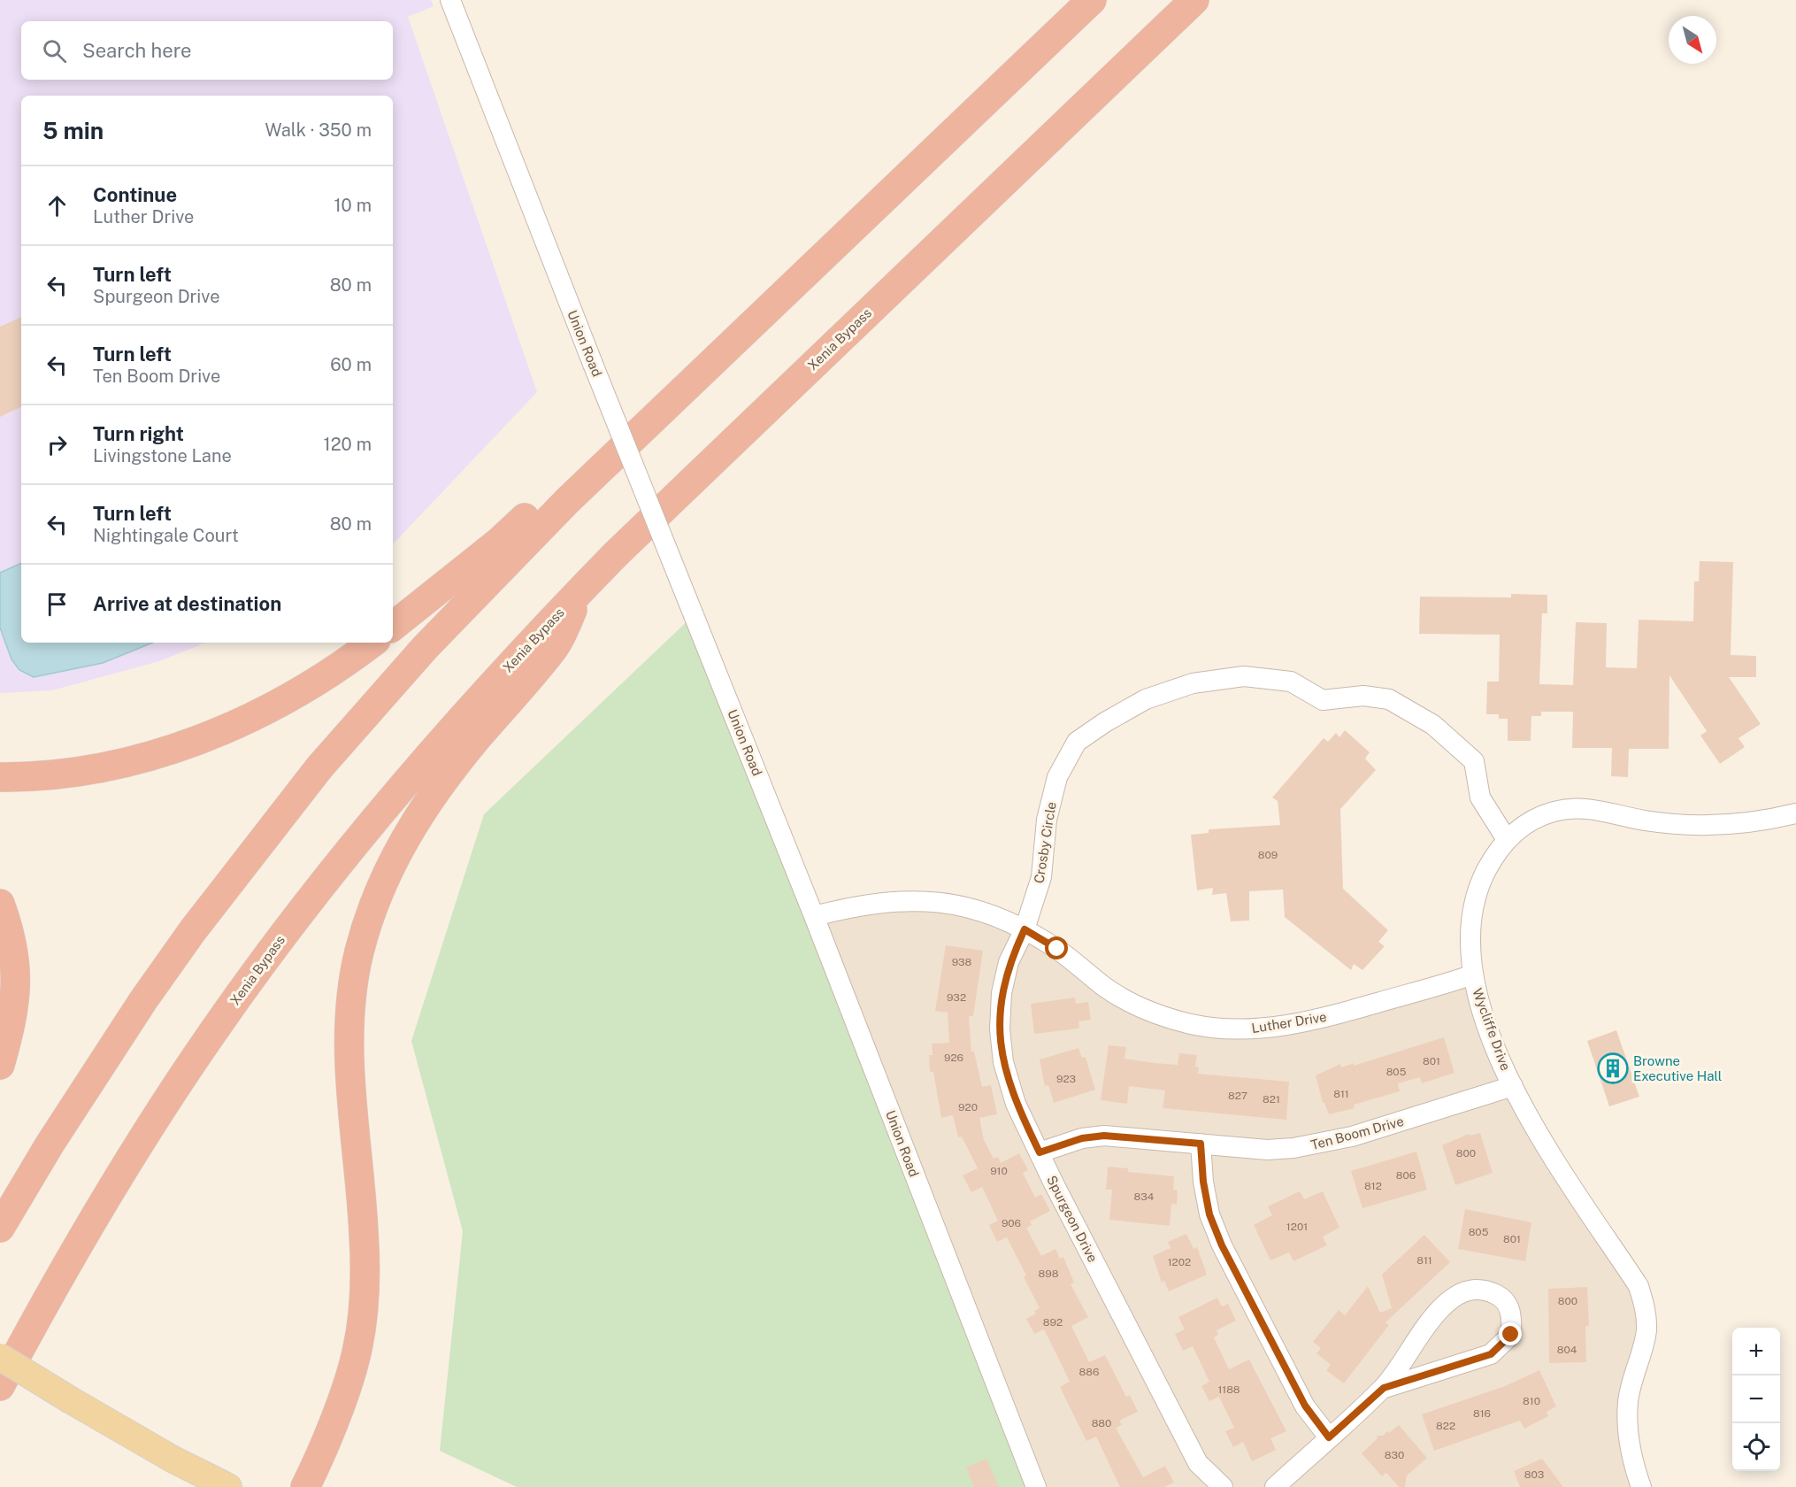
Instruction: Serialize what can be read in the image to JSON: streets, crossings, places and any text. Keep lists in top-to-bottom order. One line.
{"streets":{"highway":["Xenia Bypass"],"street":["Union Road","Crosby Circle","Luther Drive","Wycliffe Drive","Ten Boom Drive","Spurgeon Drive"]},"crossings":[["Union Road","Luther Drive"],["Crosby Circle","Luther Drive"],["Crosby Circle","Wycliffe Drive"],["Crosby Circle","Spurgeon Drive"],["Luther Drive","Wycliffe Drive"],["Luther Drive","Spurgeon Drive"],["Wycliffe Drive","Ten Boom Drive"],["Ten Boom Drive","Spurgeon Drive"]],"places":{"building":["Browne Executive Hall"]},"house_numbers":["809","938","932","926","801","805","923","811","827","821","920","800","910","806","812","834","906","1201","805","801","811","1202","898","800","892","804","886","1188","810","816","880","822","830","803"],"north":"bottom right","page":{"search":"Search here","heading":["5 min","Walk · 350 m"],"list":[["Continue","Luther Drive","10 m"],["Turn left","Spurgeon Drive","80 m"],["Turn left","Ten Boom Drive","60 m"],["Turn right","Livingstone Lane","120 m"],["Turn left","Nightingale Court","80 m"],"Arrive at destination"],"map_buttons":["+","−"]}}
